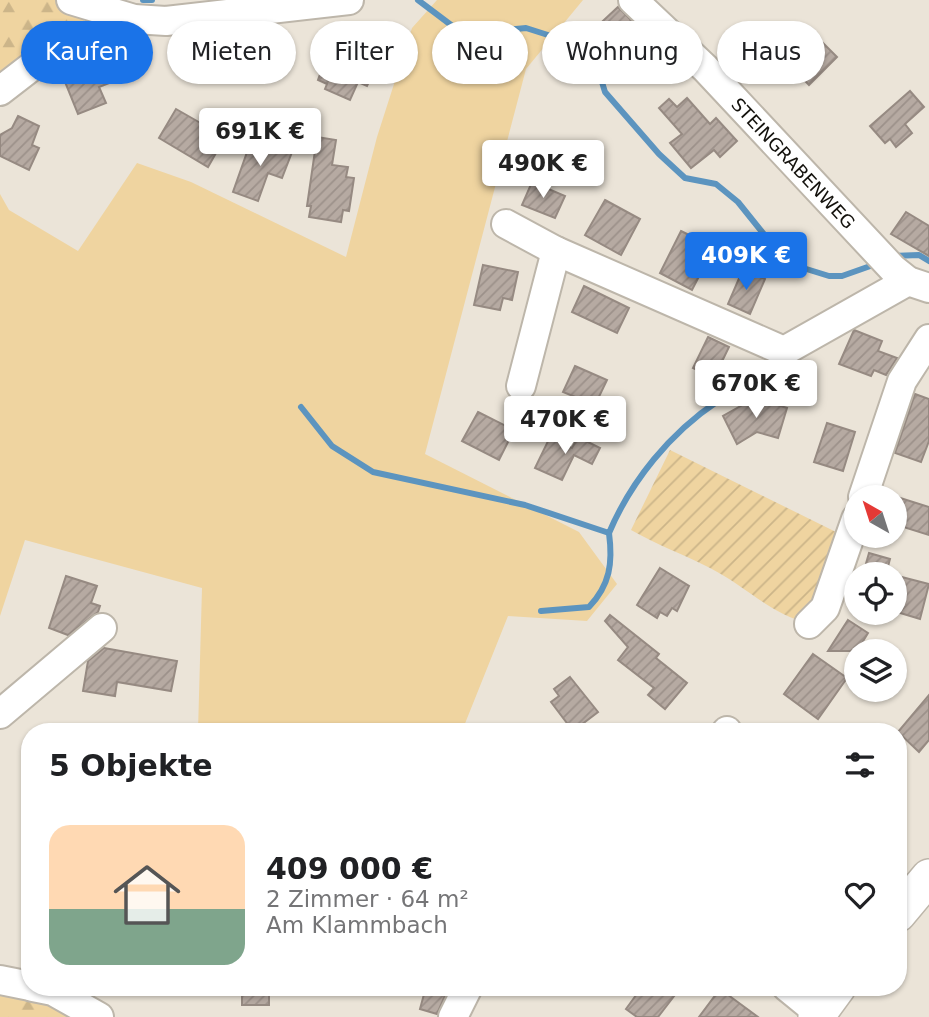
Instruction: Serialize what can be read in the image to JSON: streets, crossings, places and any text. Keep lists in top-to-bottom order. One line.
{"streets":{"street":["STEINGRABENWEG"]},"north":"top left","page":{"chip":["Kaufen","Mieten","Filter","Neu","Wohnung","Haus"],"price":["691K €","490K €","409K €","670K €","470K €"],"heading":"5 Objekte","list":[{"name":"409 000 €","note":"2 Zimmer · 64 m² · Am Klammbach"}]}}
